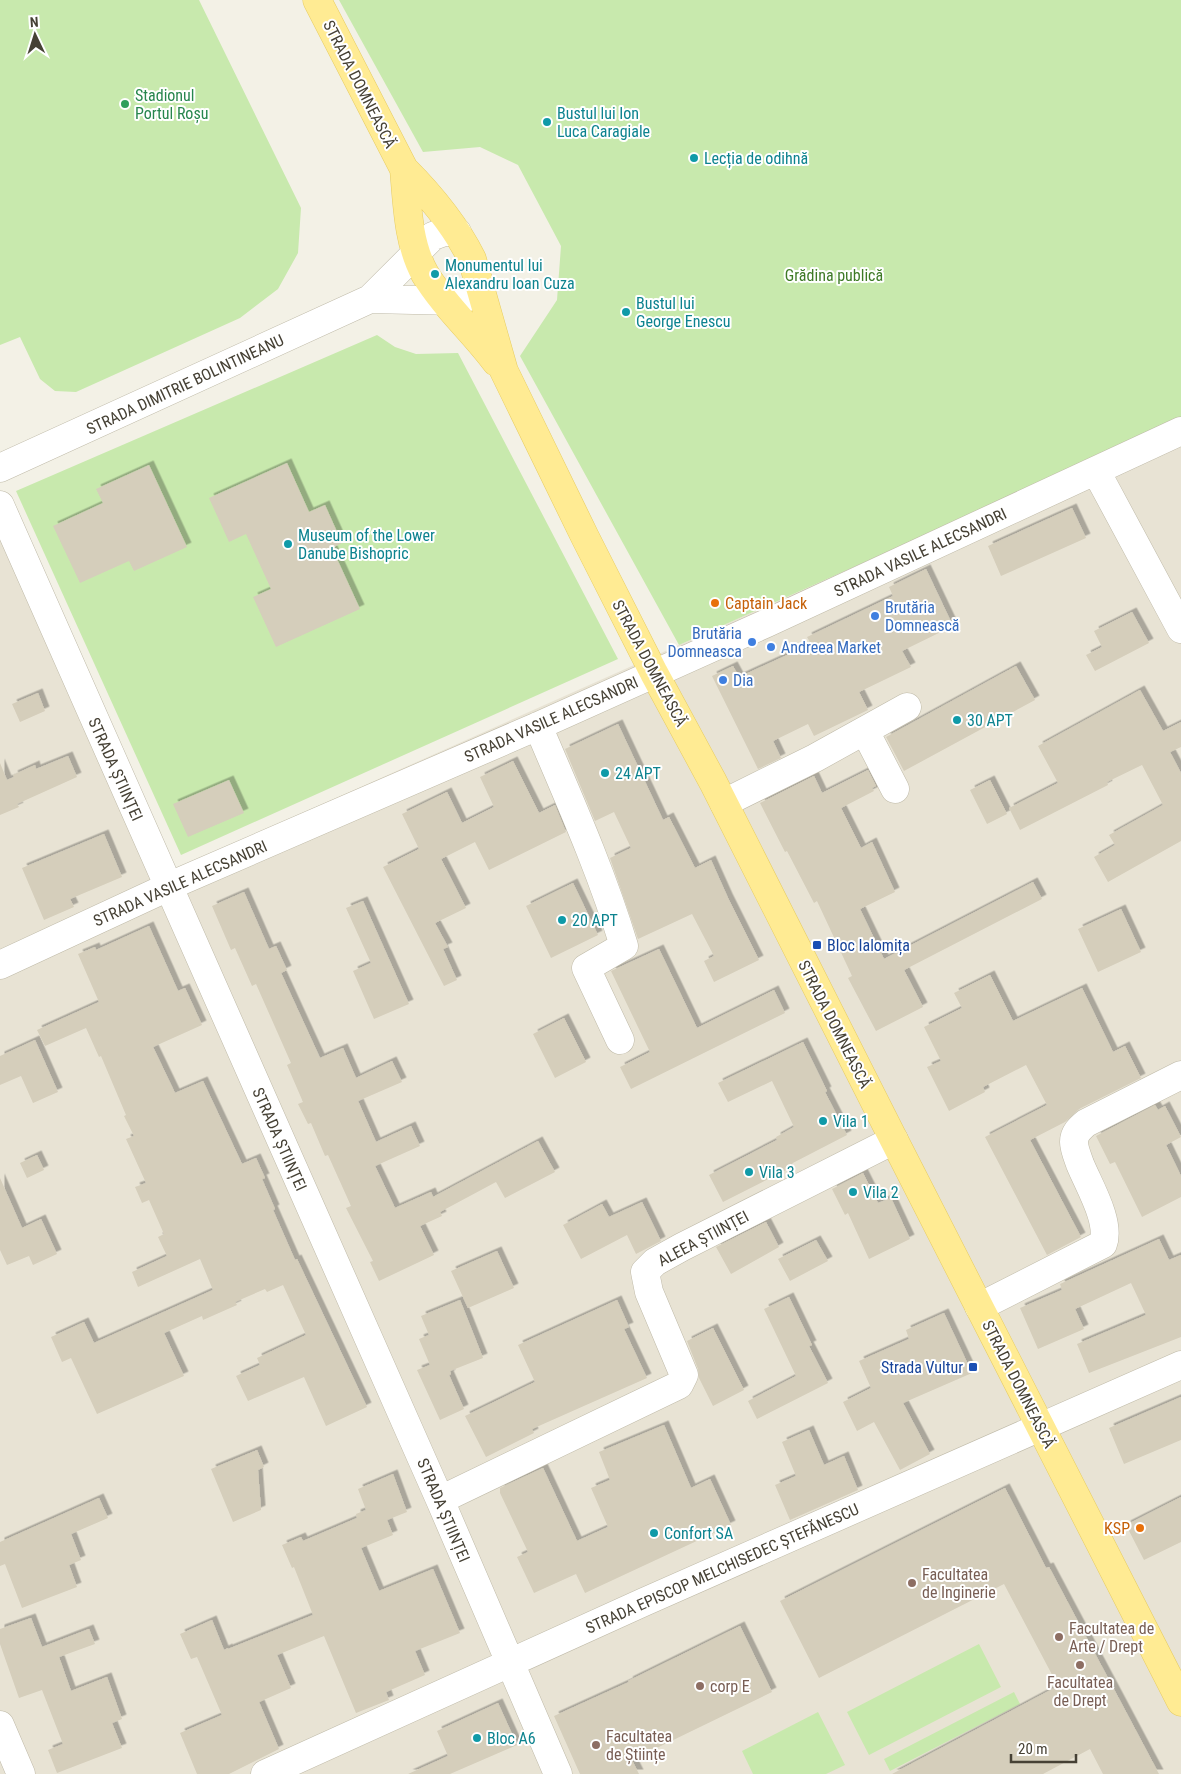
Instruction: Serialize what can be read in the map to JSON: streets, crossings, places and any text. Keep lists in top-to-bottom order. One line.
{"streets":{"main road":["STRADA DOMNEASCĂ"],"street":["STRADA DIMITRIE BOLINTINEANU","STRADA VASILE ALECSANDRI","STRADA ȘTIINȚEI","ALEEA ȘTIINȚEI","STRADA EPISCOP MELCHISEDEC ȘTEFĂNESCU"]},"crossings":[["STRADA DOMNEASCĂ","STRADA DIMITRIE BOLINTINEANU"],["STRADA DOMNEASCĂ","STRADA VASILE ALECSANDRI"],["STRADA DOMNEASCĂ","ALEEA ȘTIINȚEI"],["STRADA DOMNEASCĂ","STRADA EPISCOP MELCHISEDEC ȘTEFĂNESCU"],["STRADA VASILE ALECSANDRI","STRADA ȘTIINȚEI"],["STRADA ȘTIINȚEI","ALEEA ȘTIINȚEI"],["STRADA ȘTIINȚEI","STRADA EPISCOP MELCHISEDEC ȘTEFĂNESCU"]],"parks":["Grădina publică"],"places":{"other":["Stadionul Portul Roșu","Bustul lui Ion Luca Caragiale","Lecția de odihnă","Monumentul lui Alexandru Ioan Cuza","Bustul lui George Enescu","Museum of the Lower Danube Bishopric","Captain Jack","Brutăria Domnească","Brutăria Domneasca","Andreea Market","Dia","30 APT","24 APT","20 APT","Vila 1","Vila 3","Vila 2","KSP","Confort SA","Facultatea de Inginerie","Facultatea de Arte / Drept","Facultatea de Drept","corp E","Bloc A6","Facultatea de Științe"],"transit":["Bloc Ialomița","Strada Vultur"]},"scale_bar":"20 m","north":"top"}
